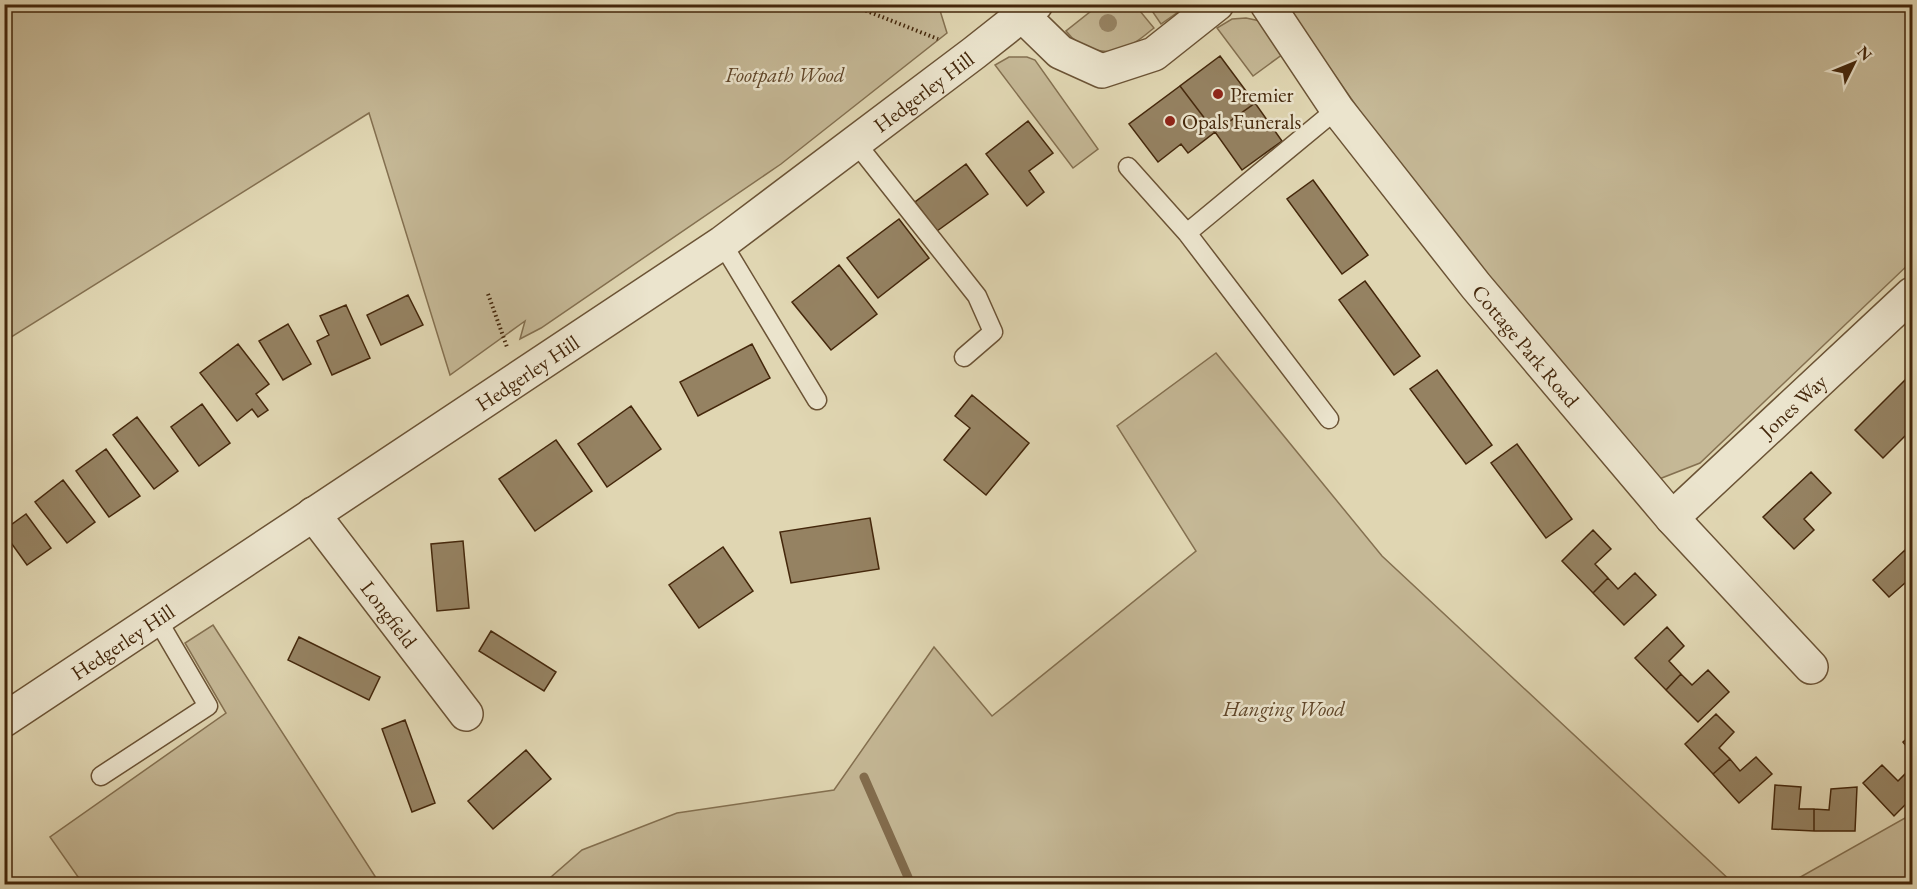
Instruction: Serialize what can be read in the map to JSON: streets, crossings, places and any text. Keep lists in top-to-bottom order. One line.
{"streets":{"street":["Hedgerley Hill","Cottage Park Road","Jones Way","Longfield"]},"crossings":[["Hedgerley Hill","Longfield"],["Cottage Park Road","Jones Way"]],"parks":["Footpath Wood","Hanging Wood"],"places":["Premier","Opals Funerals"],"north":"top right"}
